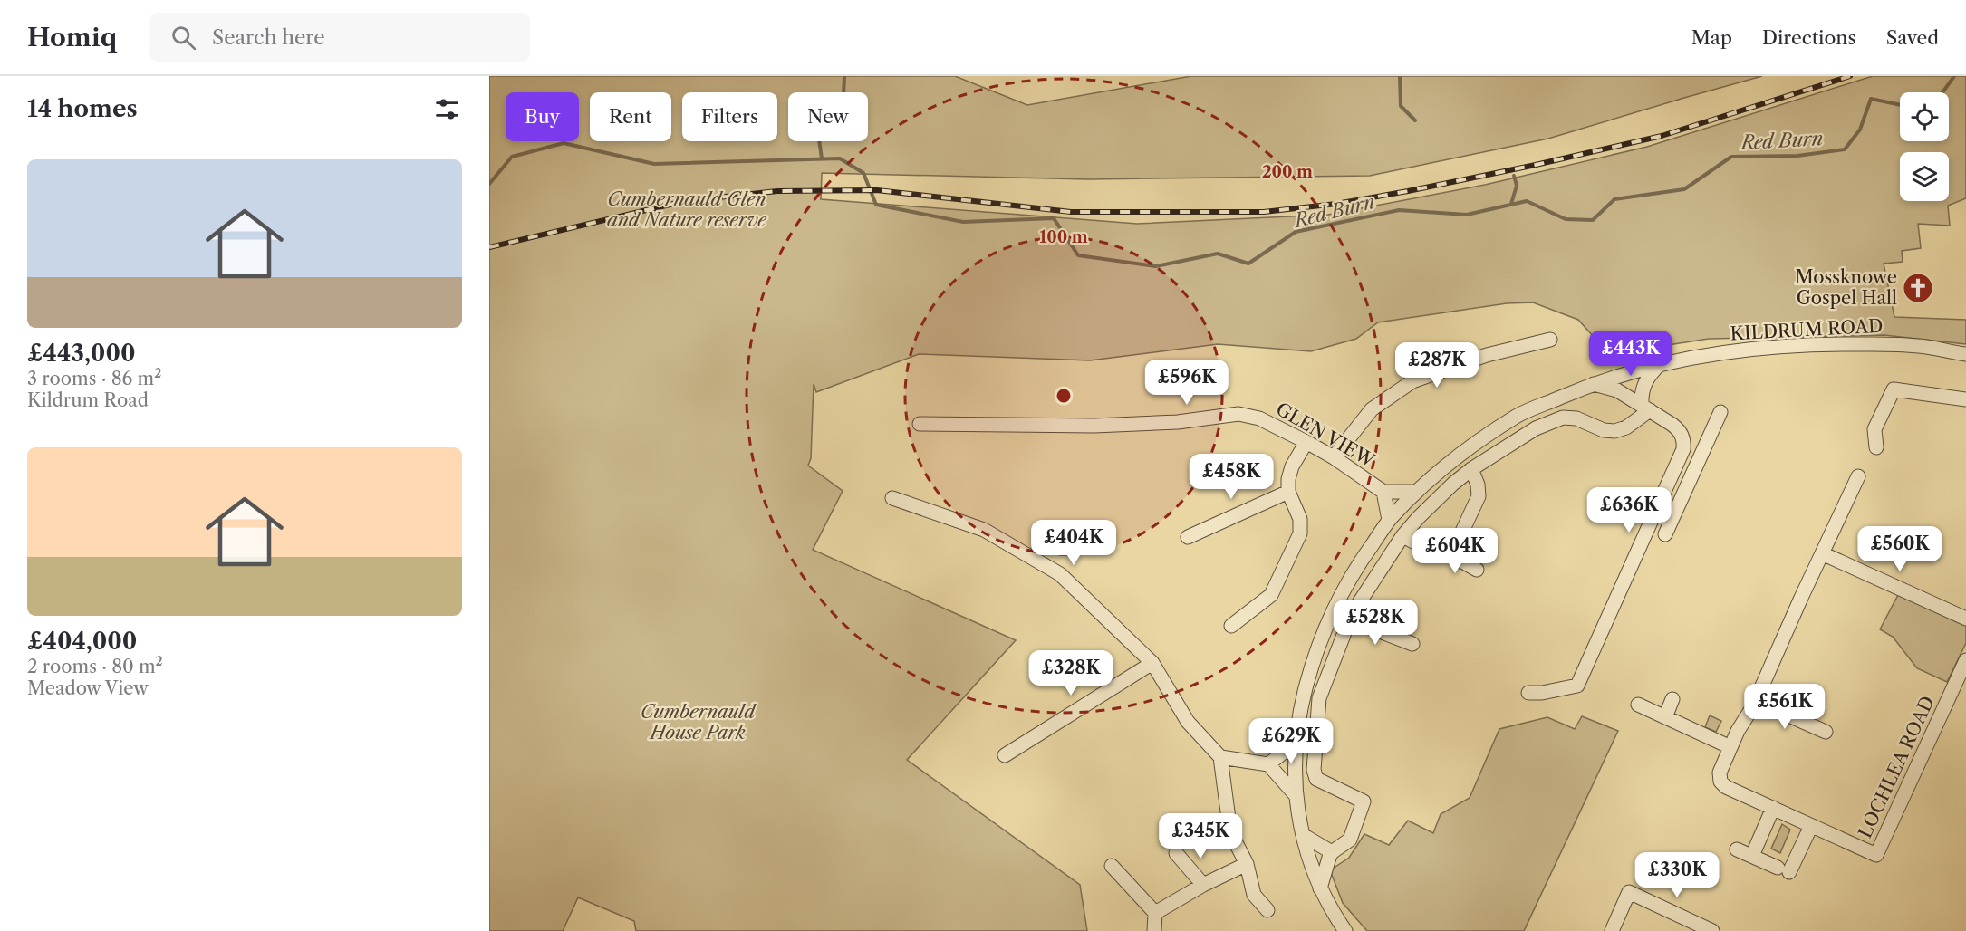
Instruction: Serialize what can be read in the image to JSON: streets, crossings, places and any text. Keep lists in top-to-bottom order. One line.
{"streets":{"street":["KILDRUM ROAD","GLEN VIEW","LOCHLEA ROAD"]},"crossings":[["KILDRUM ROAD","GLEN VIEW"]],"water":["Red Burn"],"parks":["Cumbernauld Glen and Nature reserve","Cumbernauld House Park"],"places":{"church":["Mossknowe Gospel Hall"]},"page":{"header":"Homiq","search":"Search here","nav":["Map","Directions","Saved"],"heading":"14 homes","chip":["Buy","Rent","Filters","New"],"list":[{"name":"£443,000","note":"3 rooms · 86 m² · Kildrum Road"},{"name":"£404,000","note":"2 rooms · 80 m² · Meadow View"}],"price":["£443K","£287K","£596K","£458K","£636K","£404K","£560K","£604K","£528K","£328K","£561K","£629K","£345K","£330K"]},"rings":["200 m","100 m"]}
